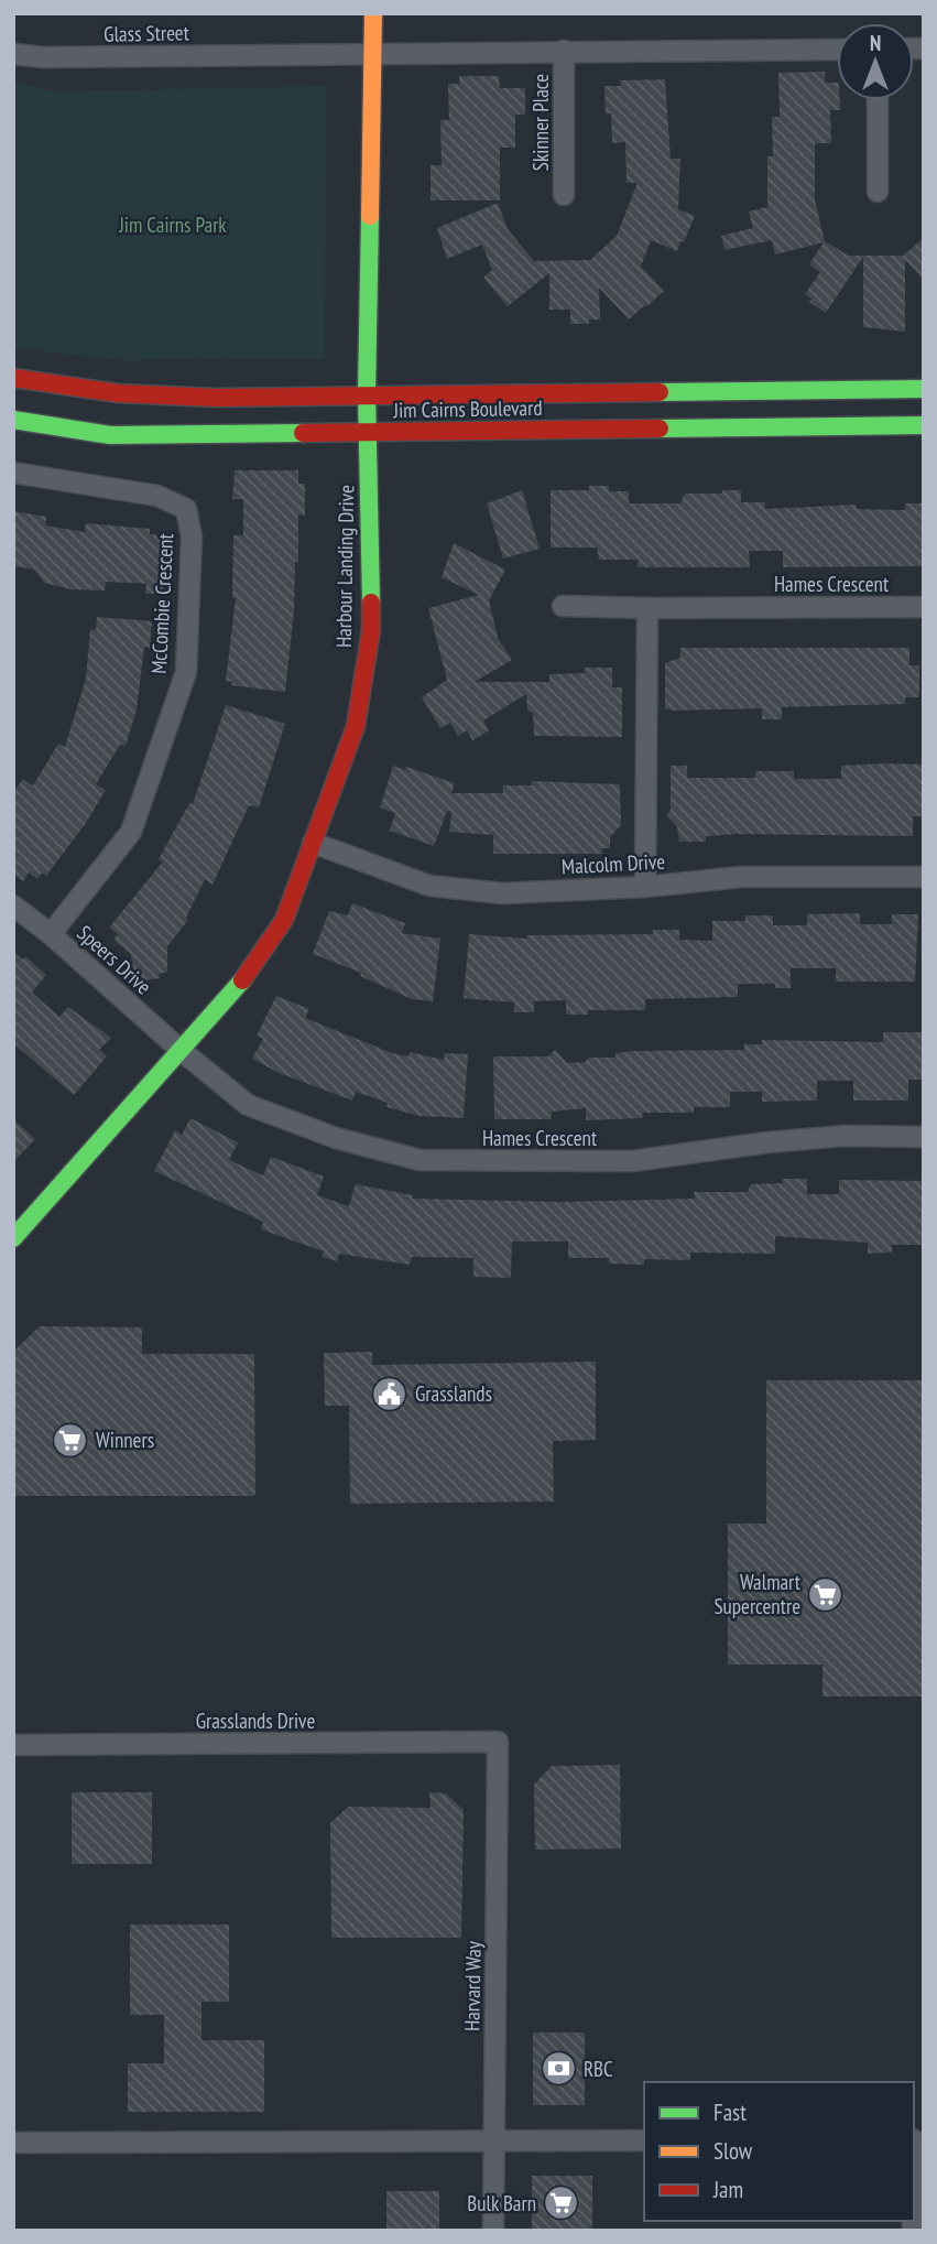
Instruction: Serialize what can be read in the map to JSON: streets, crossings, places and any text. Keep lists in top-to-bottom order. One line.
{"streets":{"street":["Glass Street","Skinner Place","Jim Cairns Boulevard","Harbour Landing Drive","Hames Crescent","McCombie Crescent","Malcolm Drive","Speers Drive","Grasslands Drive","Harvard Way"]},"crossings":[["Glass Street","Skinner Place"],["Glass Street","Harbour Landing Drive"],["Jim Cairns Boulevard","Harbour Landing Drive"],["Harbour Landing Drive","Hames Crescent"],["Harbour Landing Drive","Malcolm Drive"],["Harbour Landing Drive","Speers Drive"],["Hames Crescent","Speers Drive"],["McCombie Crescent","Speers Drive"],["Grasslands Drive","Harvard Way"]],"parks":["Jim Cairns Park"],"places":{"public building":["Grasslands"],"supermarket":["Winners","Walmart Supercentre","Bulk Barn"],"bank":["RBC"]},"legend":["Fast","Slow","Jam"],"north":"top"}
